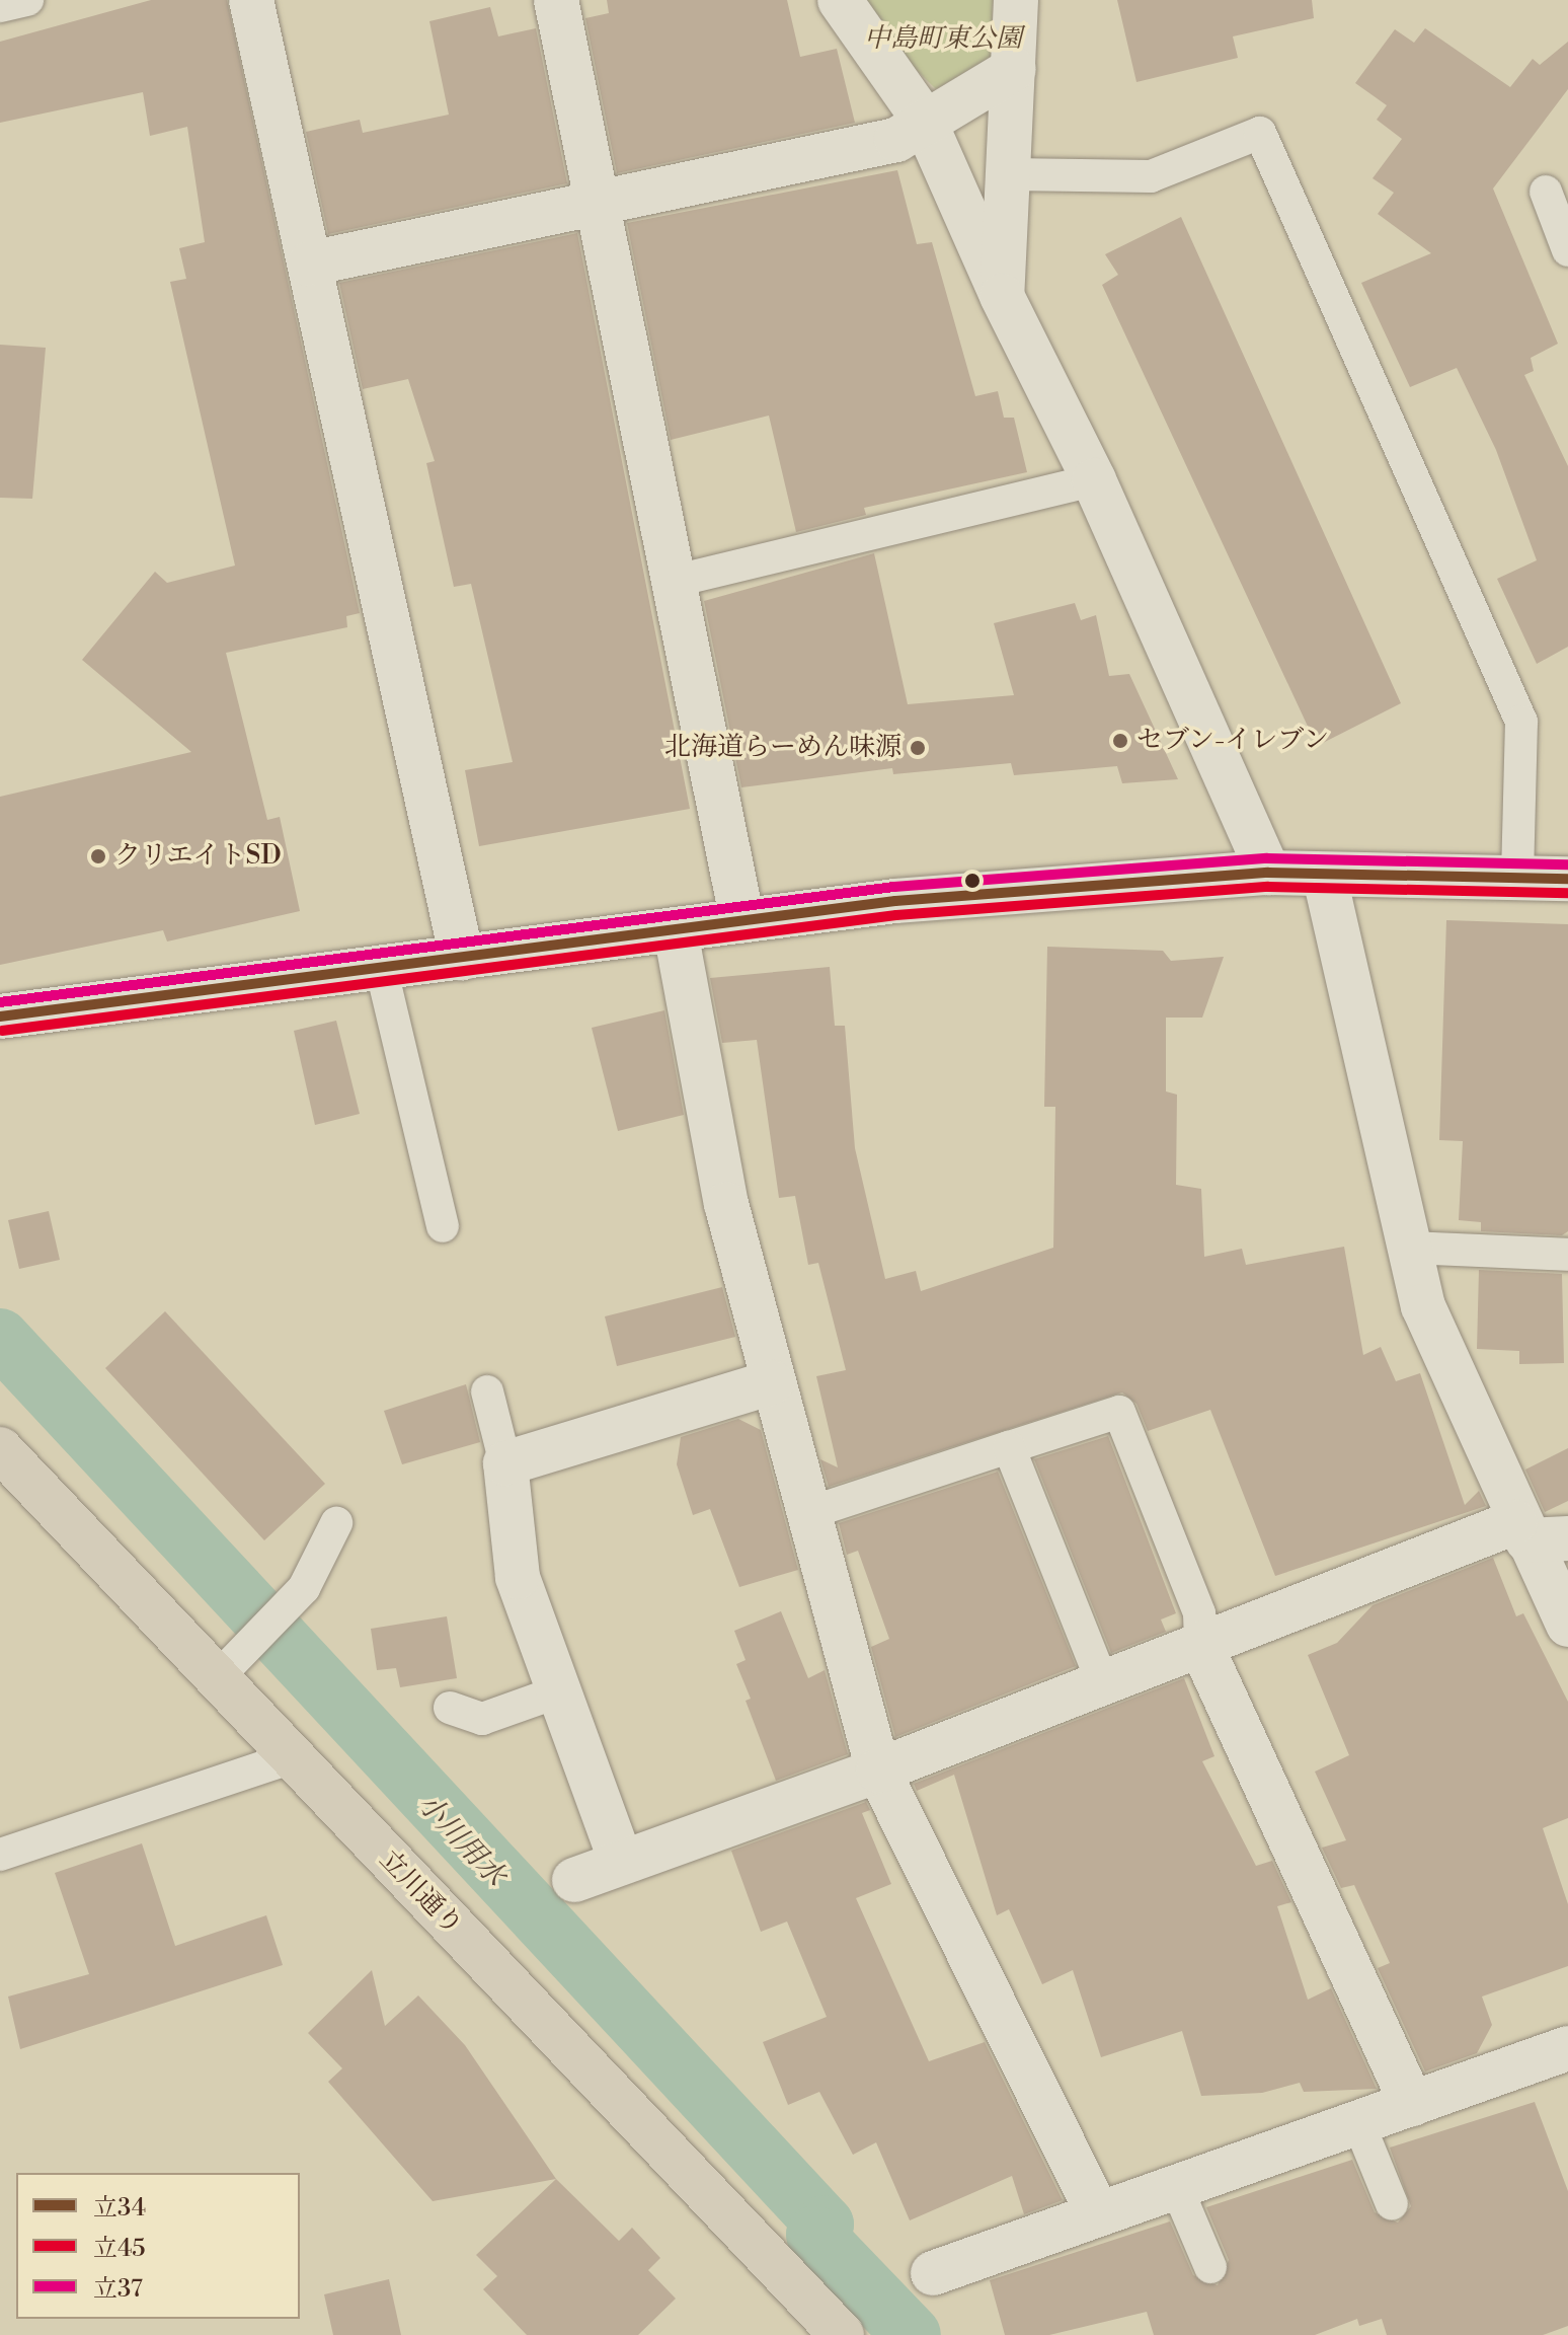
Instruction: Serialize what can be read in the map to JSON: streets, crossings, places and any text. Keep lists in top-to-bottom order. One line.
{"streets":{"main road":["立川通り"]},"water":["小川用水"],"parks":["中島町東公園"],"places":["セブン-イレブン","北海道らーめん味源","クリエイトSD"],"lines":["transit line 立37","transit line 立34","transit line 立45"],"legend":["立34","立45","立37"]}
